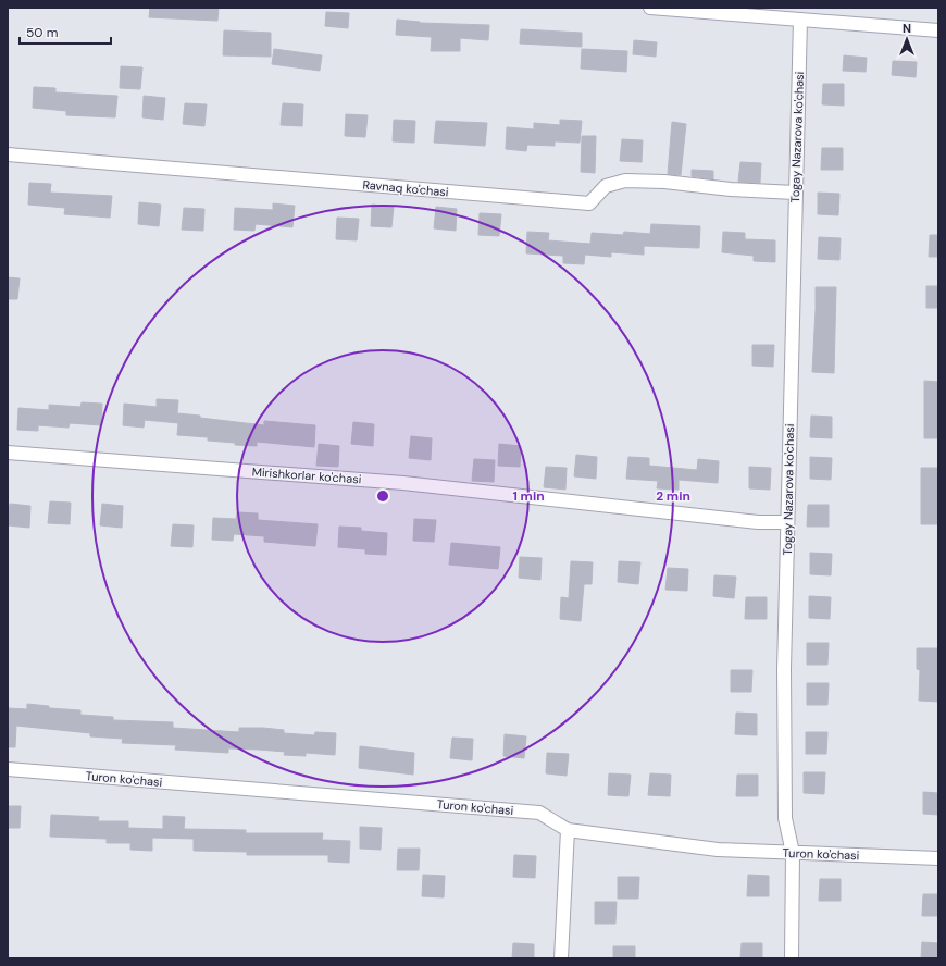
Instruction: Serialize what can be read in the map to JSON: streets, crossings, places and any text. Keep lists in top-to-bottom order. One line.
{"streets":{"street":["Togay Nazarova ko'chasi","Ravnaq ko'chasi","Mirishkorlar ko'chasi","Turon ko'chasi"]},"crossings":[["Togay Nazarova ko'chasi","Ravnaq ko'chasi"],["Togay Nazarova ko'chasi","Mirishkorlar ko'chasi"],["Togay Nazarova ko'chasi","Turon ko'chasi"]],"scale_bar":"50 m","north":"top","rings":["1 min","2 min"]}
